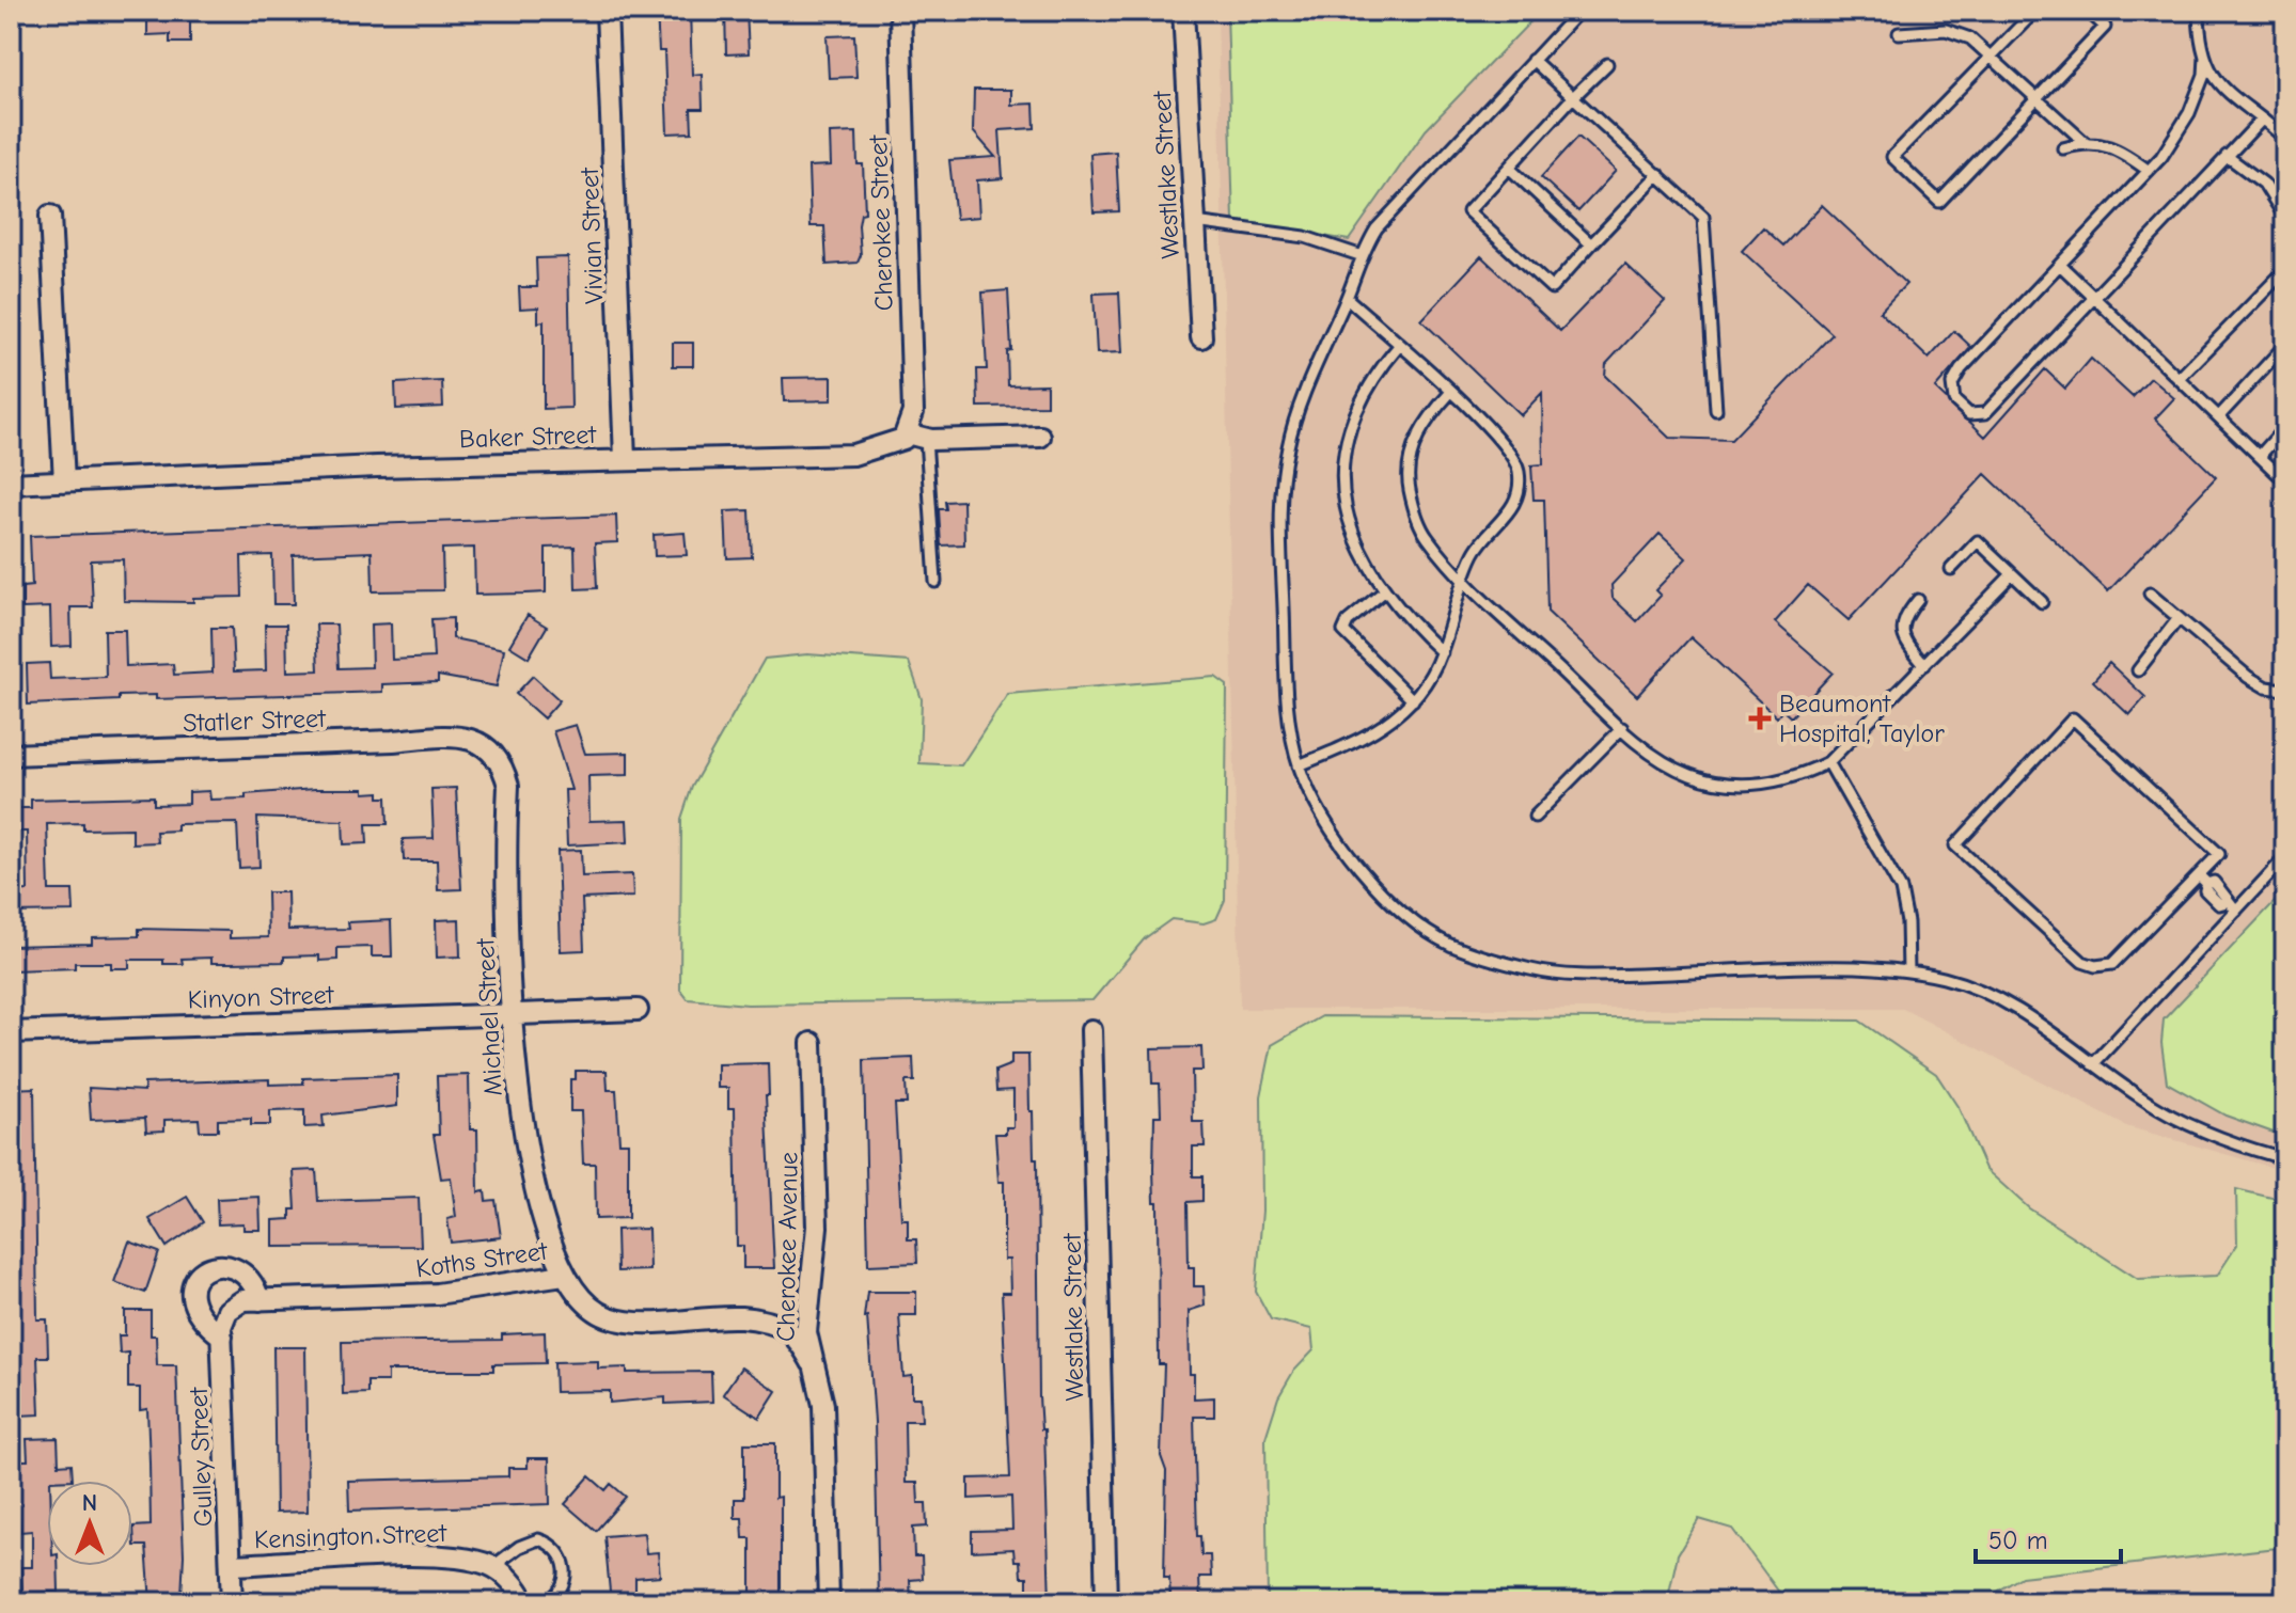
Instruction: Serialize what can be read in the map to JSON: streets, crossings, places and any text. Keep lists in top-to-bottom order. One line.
{"streets":{"street":["Westlake Street","Cherokee Street","Vivian Street","Baker Street","Statler Street","Kinyon Street","Michael Street","Cherokee Avenue","Koths Street","Gulley Street","Kensington Street"]},"crossings":[["Cherokee Street","Baker Street"],["Vivian Street","Baker Street"],["Statler Street","Michael Street"],["Kinyon Street","Michael Street"],["Michael Street","Koths Street"],["Cherokee Avenue","Koths Street"],["Koths Street","Gulley Street"],["Gulley Street","Kensington Street"]],"places":{"health":["Beaumont Hospital, Taylor"]},"scale_bar":"50 m","north":"top"}
